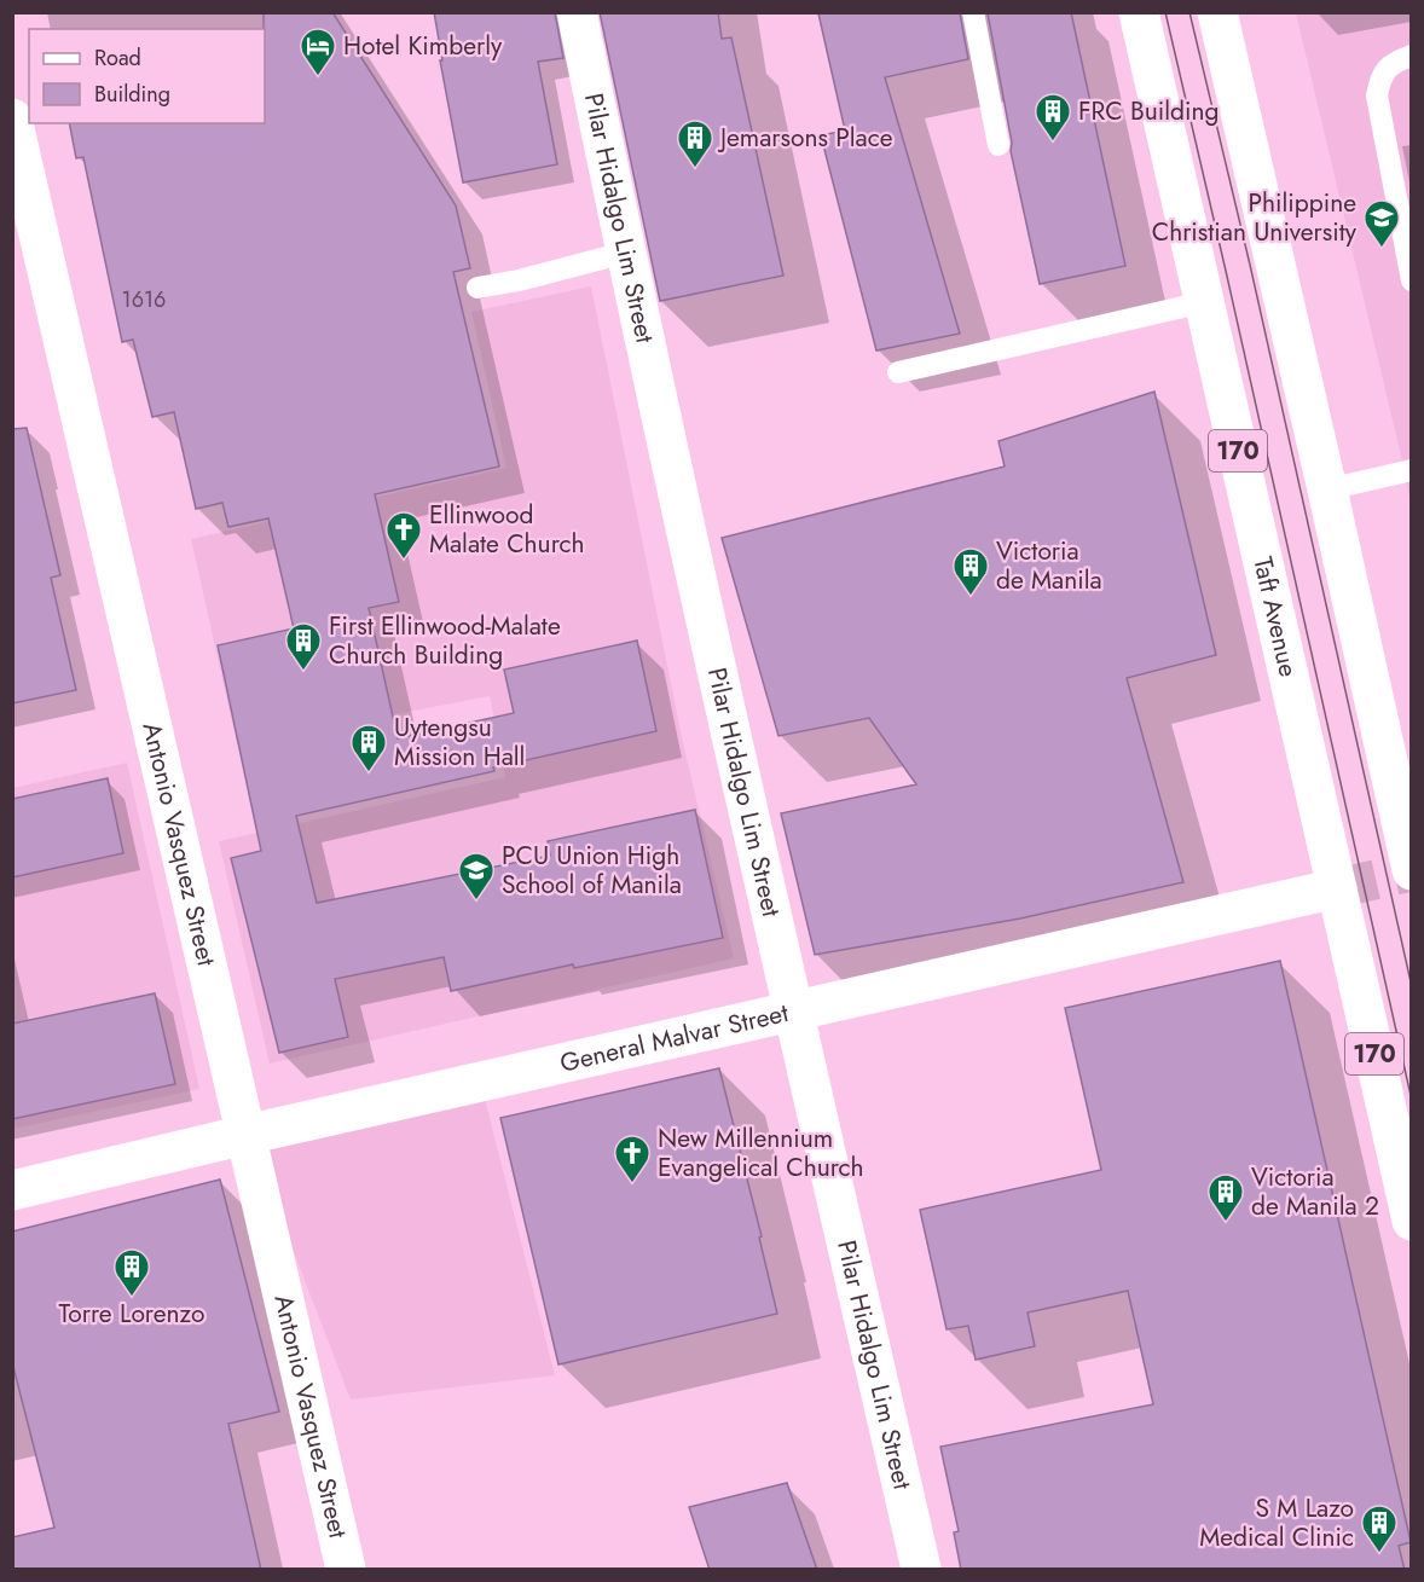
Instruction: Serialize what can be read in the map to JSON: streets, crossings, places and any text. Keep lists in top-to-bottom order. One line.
{"streets":{"street":["Pilar Hidalgo Lim Street","170","Taft Avenue","Antonio Vasquez Street","General Malvar Street"]},"crossings":[["Pilar Hidalgo Lim Street","General Malvar Street"],["Taft Avenue","General Malvar Street"],["Antonio Vasquez Street","General Malvar Street"]],"places":{"hotel":["Hotel Kimberly"],"building":["FRC Building","Jemarsons Place","Victoria de Manila","First Ellinwood-Malate Church Building","Uytengsu Mission Hall","Victoria de Manila 2","Torre Lorenzo","S M Lazo Medical Clinic"],"school or university":["Philippine Christian University","PCU Union High School of Manila"],"church":["Ellinwood Malate Church","New Millennium Evangelical Church"]},"house_numbers":["1616"],"legend":["Road","Building"]}
